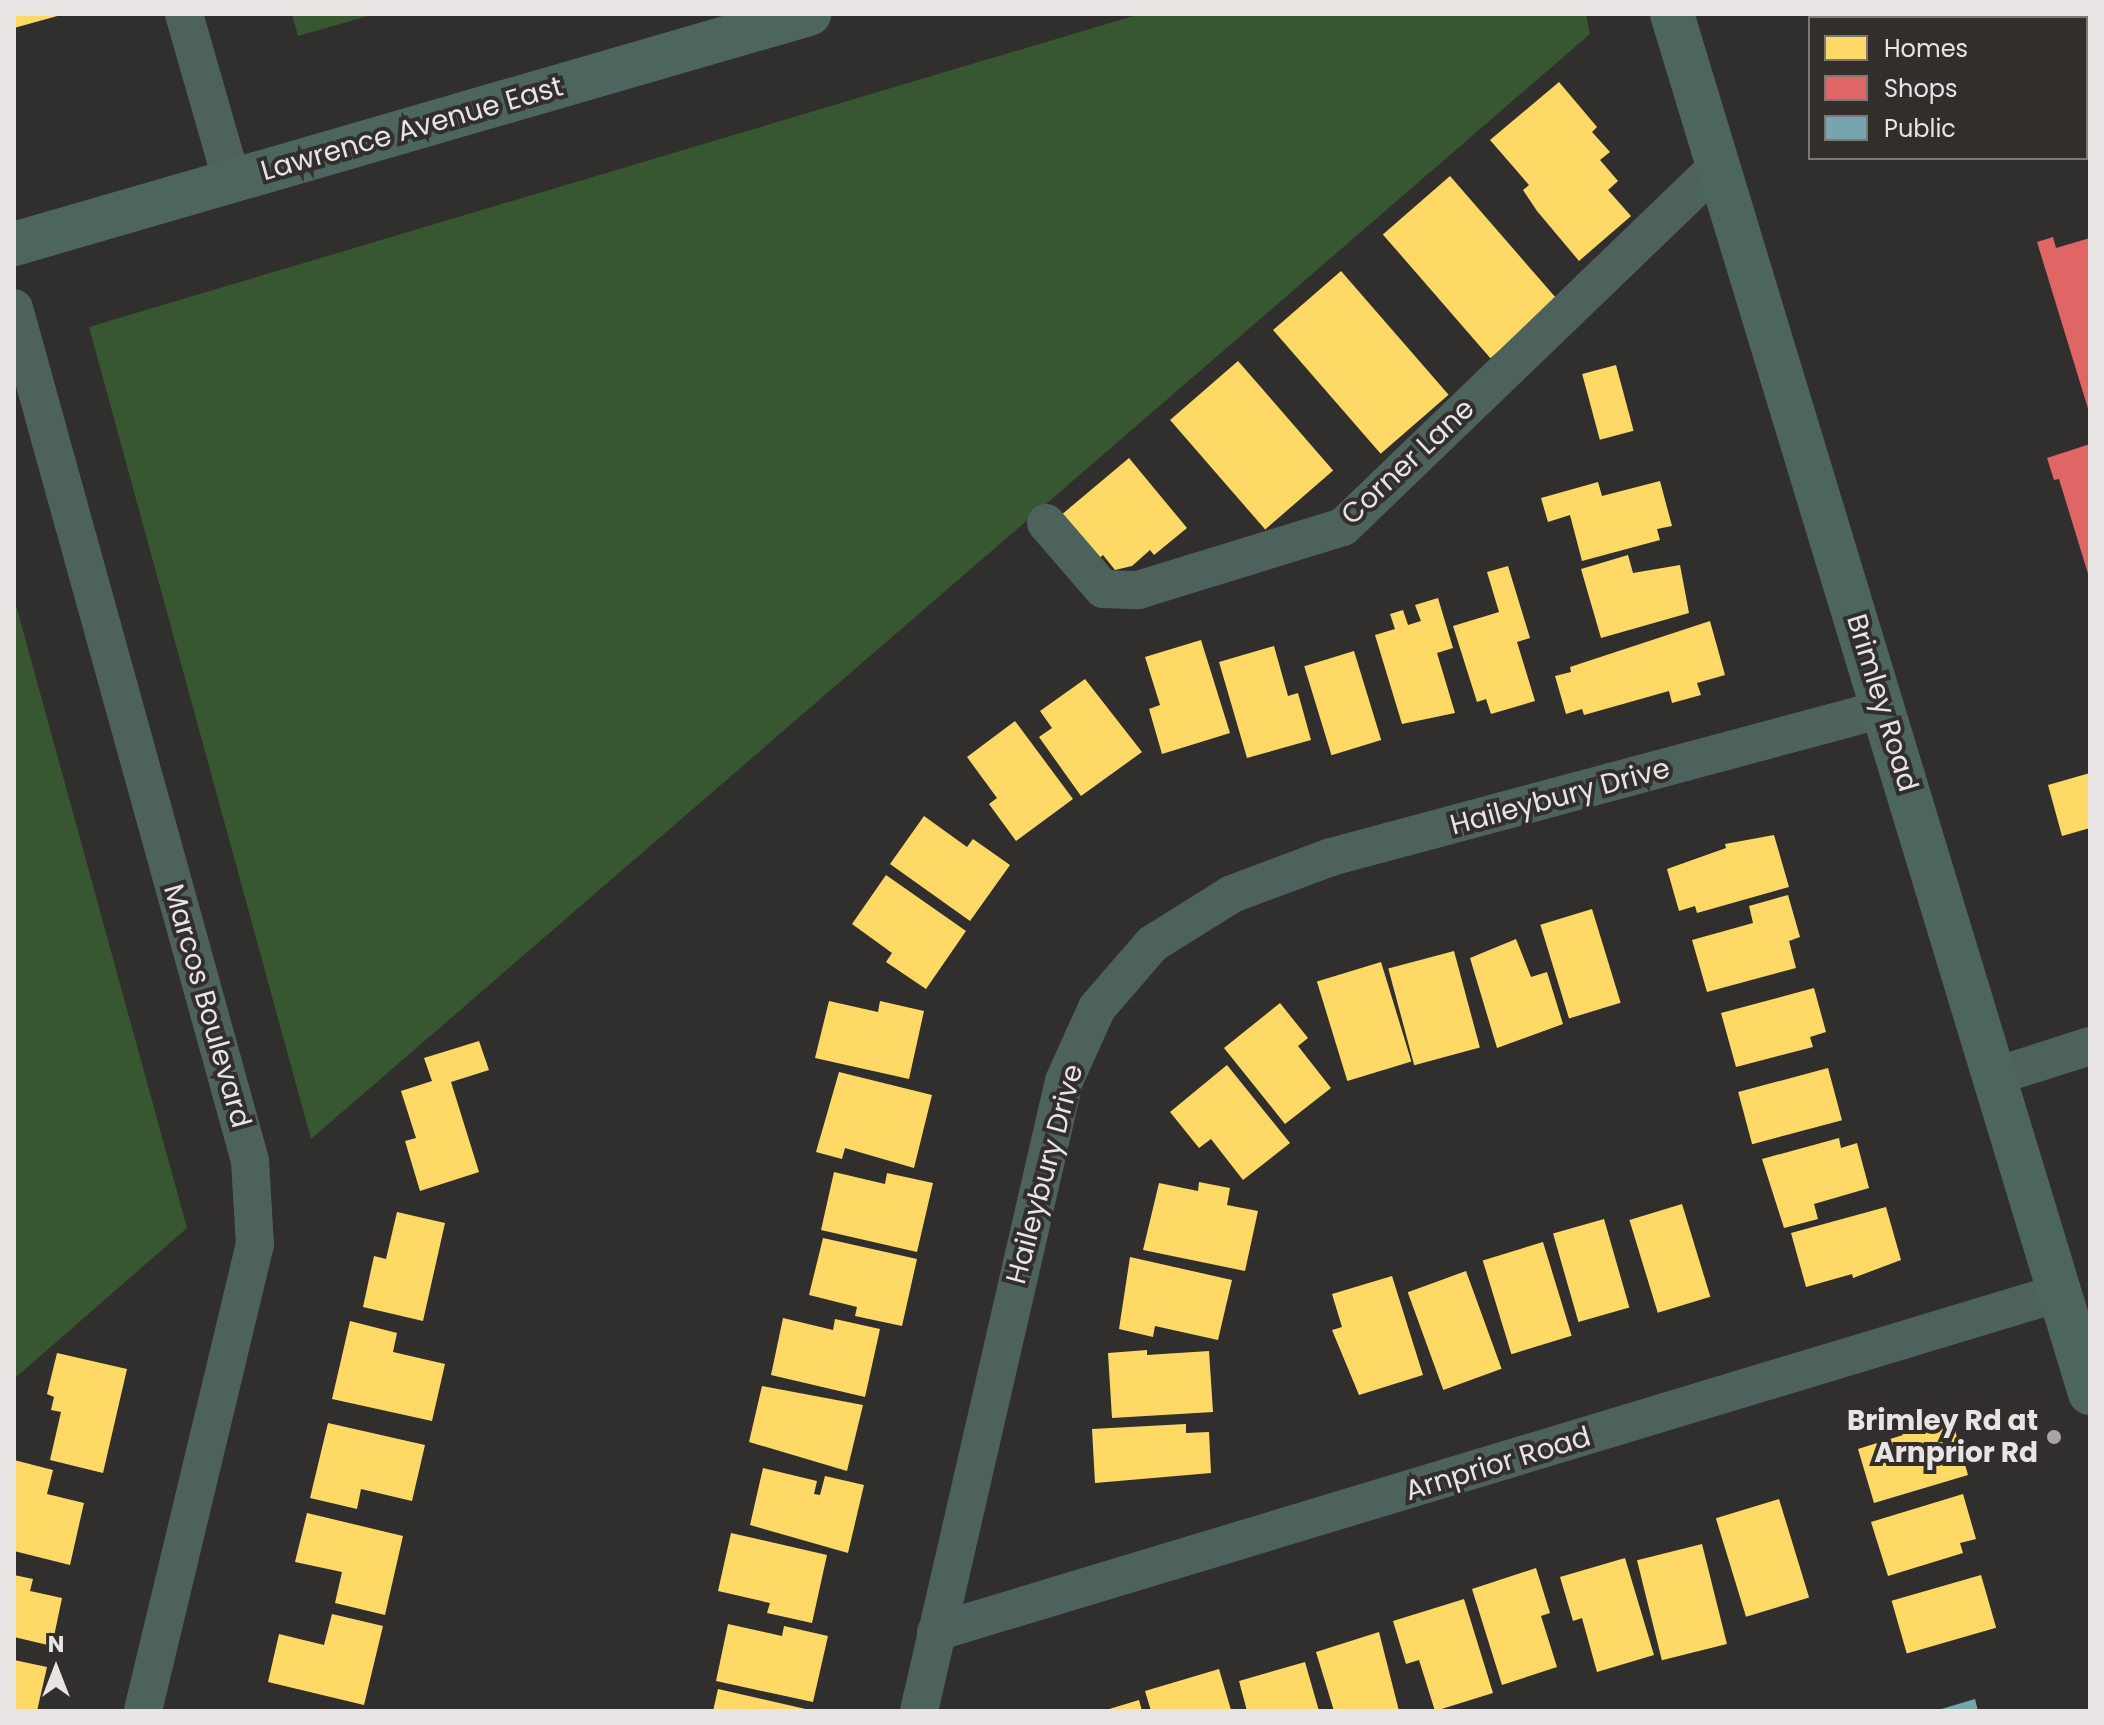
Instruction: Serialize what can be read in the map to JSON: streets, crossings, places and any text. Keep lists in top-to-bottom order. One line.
{"streets":{"main road":["Lawrence Avenue East","Brimley Road"],"street":["Corner Lane","Haileybury Drive","Marcos Boulevard","Arnprior Road"]},"crossings":[["Corner Lane","Brimley Road"],["Brimley Road","Haileybury Drive"],["Brimley Road","Arnprior Road"],["Haileybury Drive","Arnprior Road"]],"places":["Brimley Rd at Arnprior Rd"],"legend":["Homes","Shops","Public"],"north":"top"}
